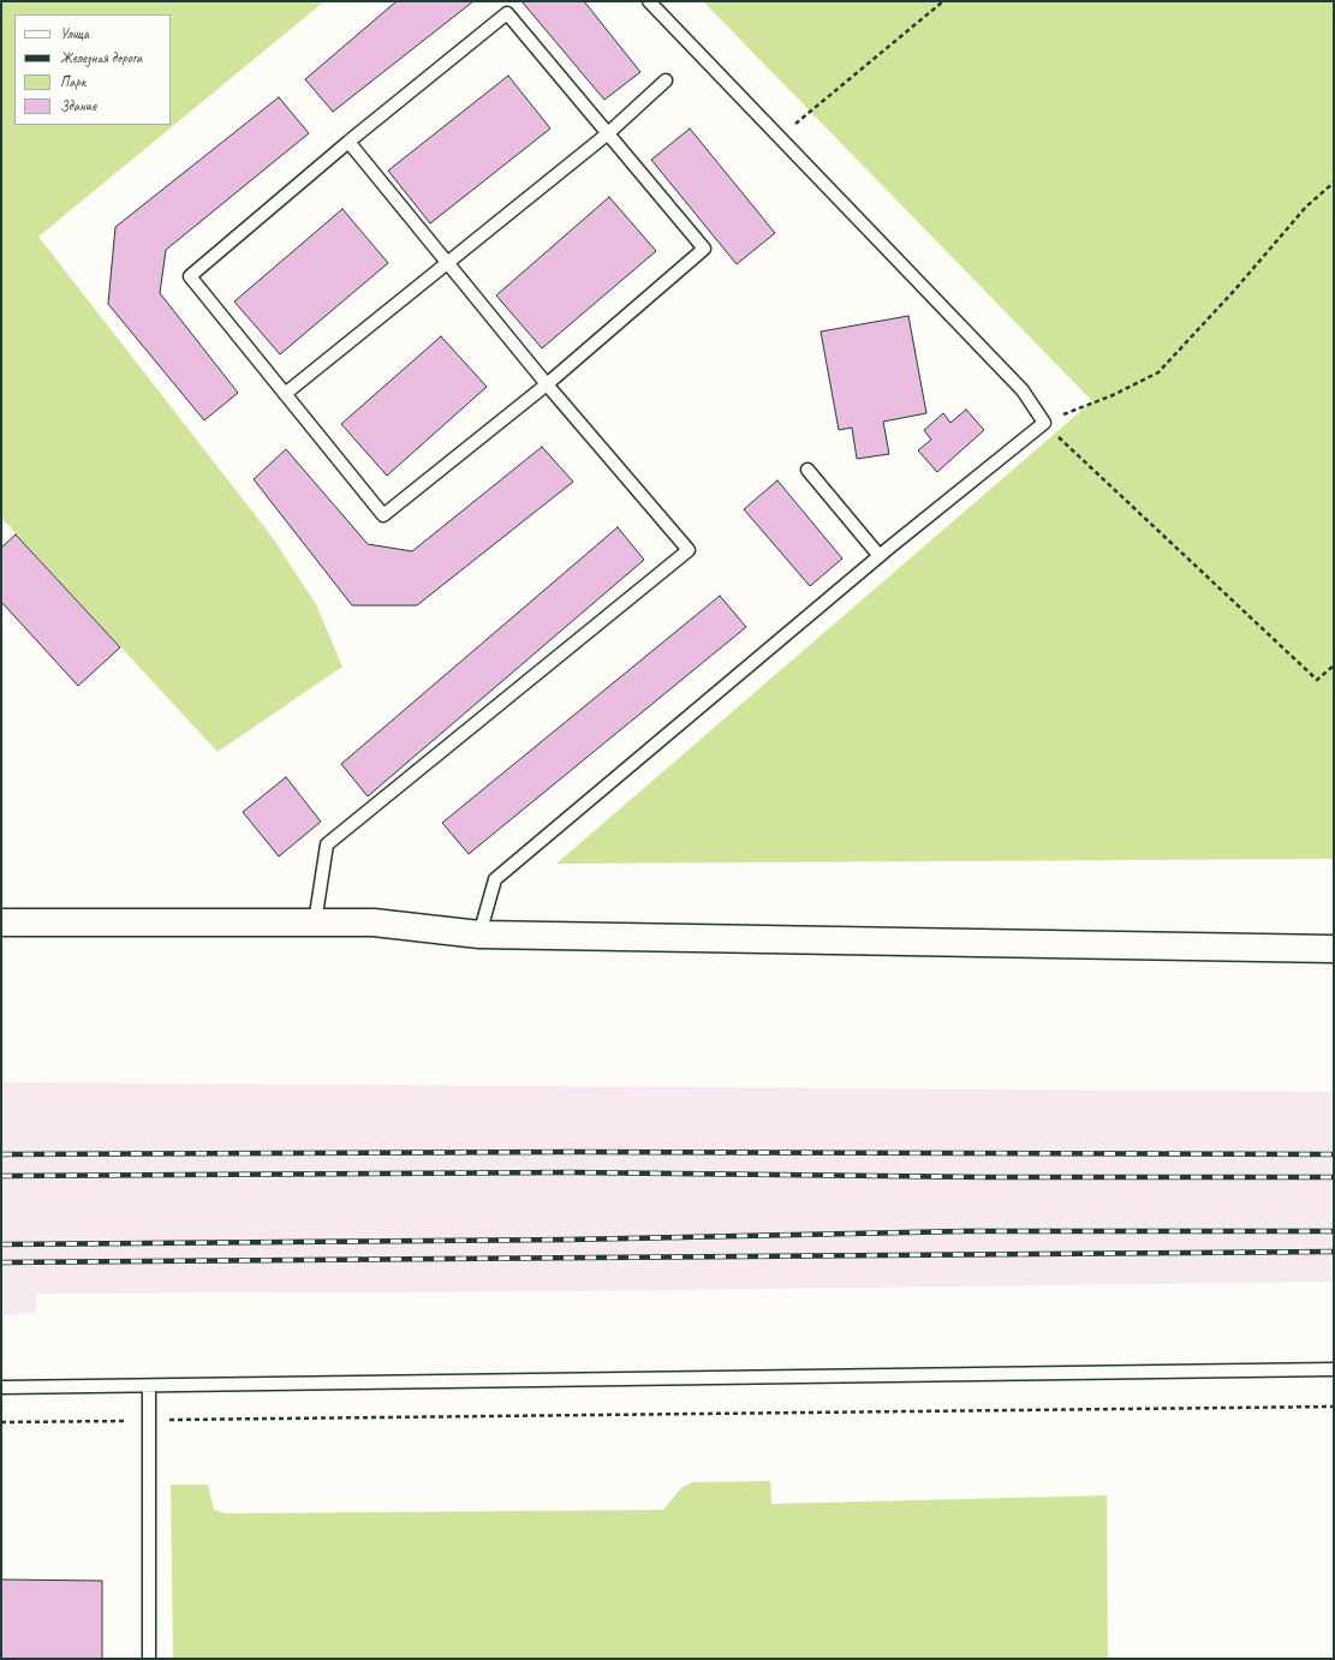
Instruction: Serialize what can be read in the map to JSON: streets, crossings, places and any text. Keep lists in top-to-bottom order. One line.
{"legend":["Улица","Железная дорога","Парк","Здание"]}
